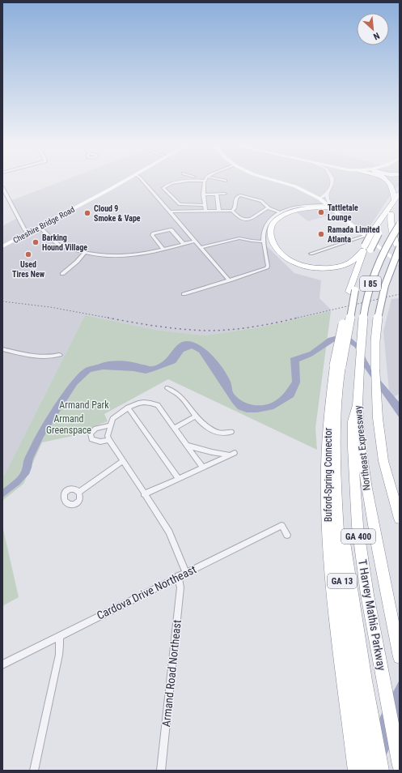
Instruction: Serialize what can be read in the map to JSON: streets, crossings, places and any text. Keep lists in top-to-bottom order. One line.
{"streets":{"highway":["I 85","Northeast Expressway","Buford-Spring Connector","GA 400","GA 13","T Harvey Mathis Parkway"],"main road":["Cheshire Bridge Road"],"street":["Cardova Drive Northeast","Armand Road Northeast"]},"crossings":[["Northeast Expressway","T Harvey Mathis Parkway"],["Cardova Drive Northeast","Armand Road Northeast"]],"parks":["Armand Park","Armand Greenspace"],"places":["Tattletale Lounge","Cloud 9 Smoke & Vape","Ramada Limited Atlanta","Barking Hound Village","Used Tires New"],"north":"bottom right"}
